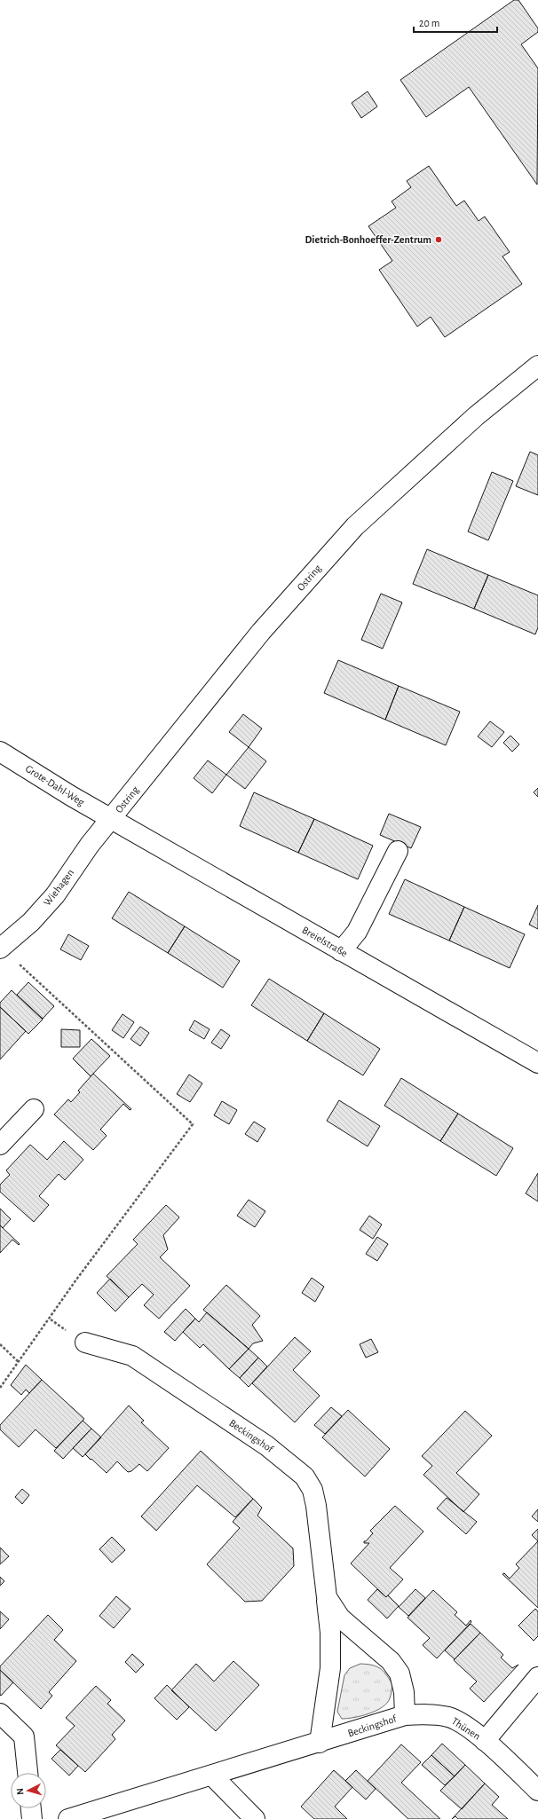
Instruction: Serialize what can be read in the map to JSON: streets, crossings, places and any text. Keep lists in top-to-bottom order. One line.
{"streets":{"street":["Ostring","Grote-Dahl-Weg","Wiehagen","Breielstraße","Beckingshof","Thünen"]},"crossings":[["Ostring","Grote-Dahl-Weg"],["Ostring","Wiehagen"],["Ostring","Breielstraße"],["Grote-Dahl-Weg","Wiehagen"],["Grote-Dahl-Weg","Breielstraße"],["Wiehagen","Breielstraße"],["Beckingshof","Thünen"]],"places":["Dietrich-Bonhoeffer-Zentrum"],"scale_bar":"20 m","north":"left"}
